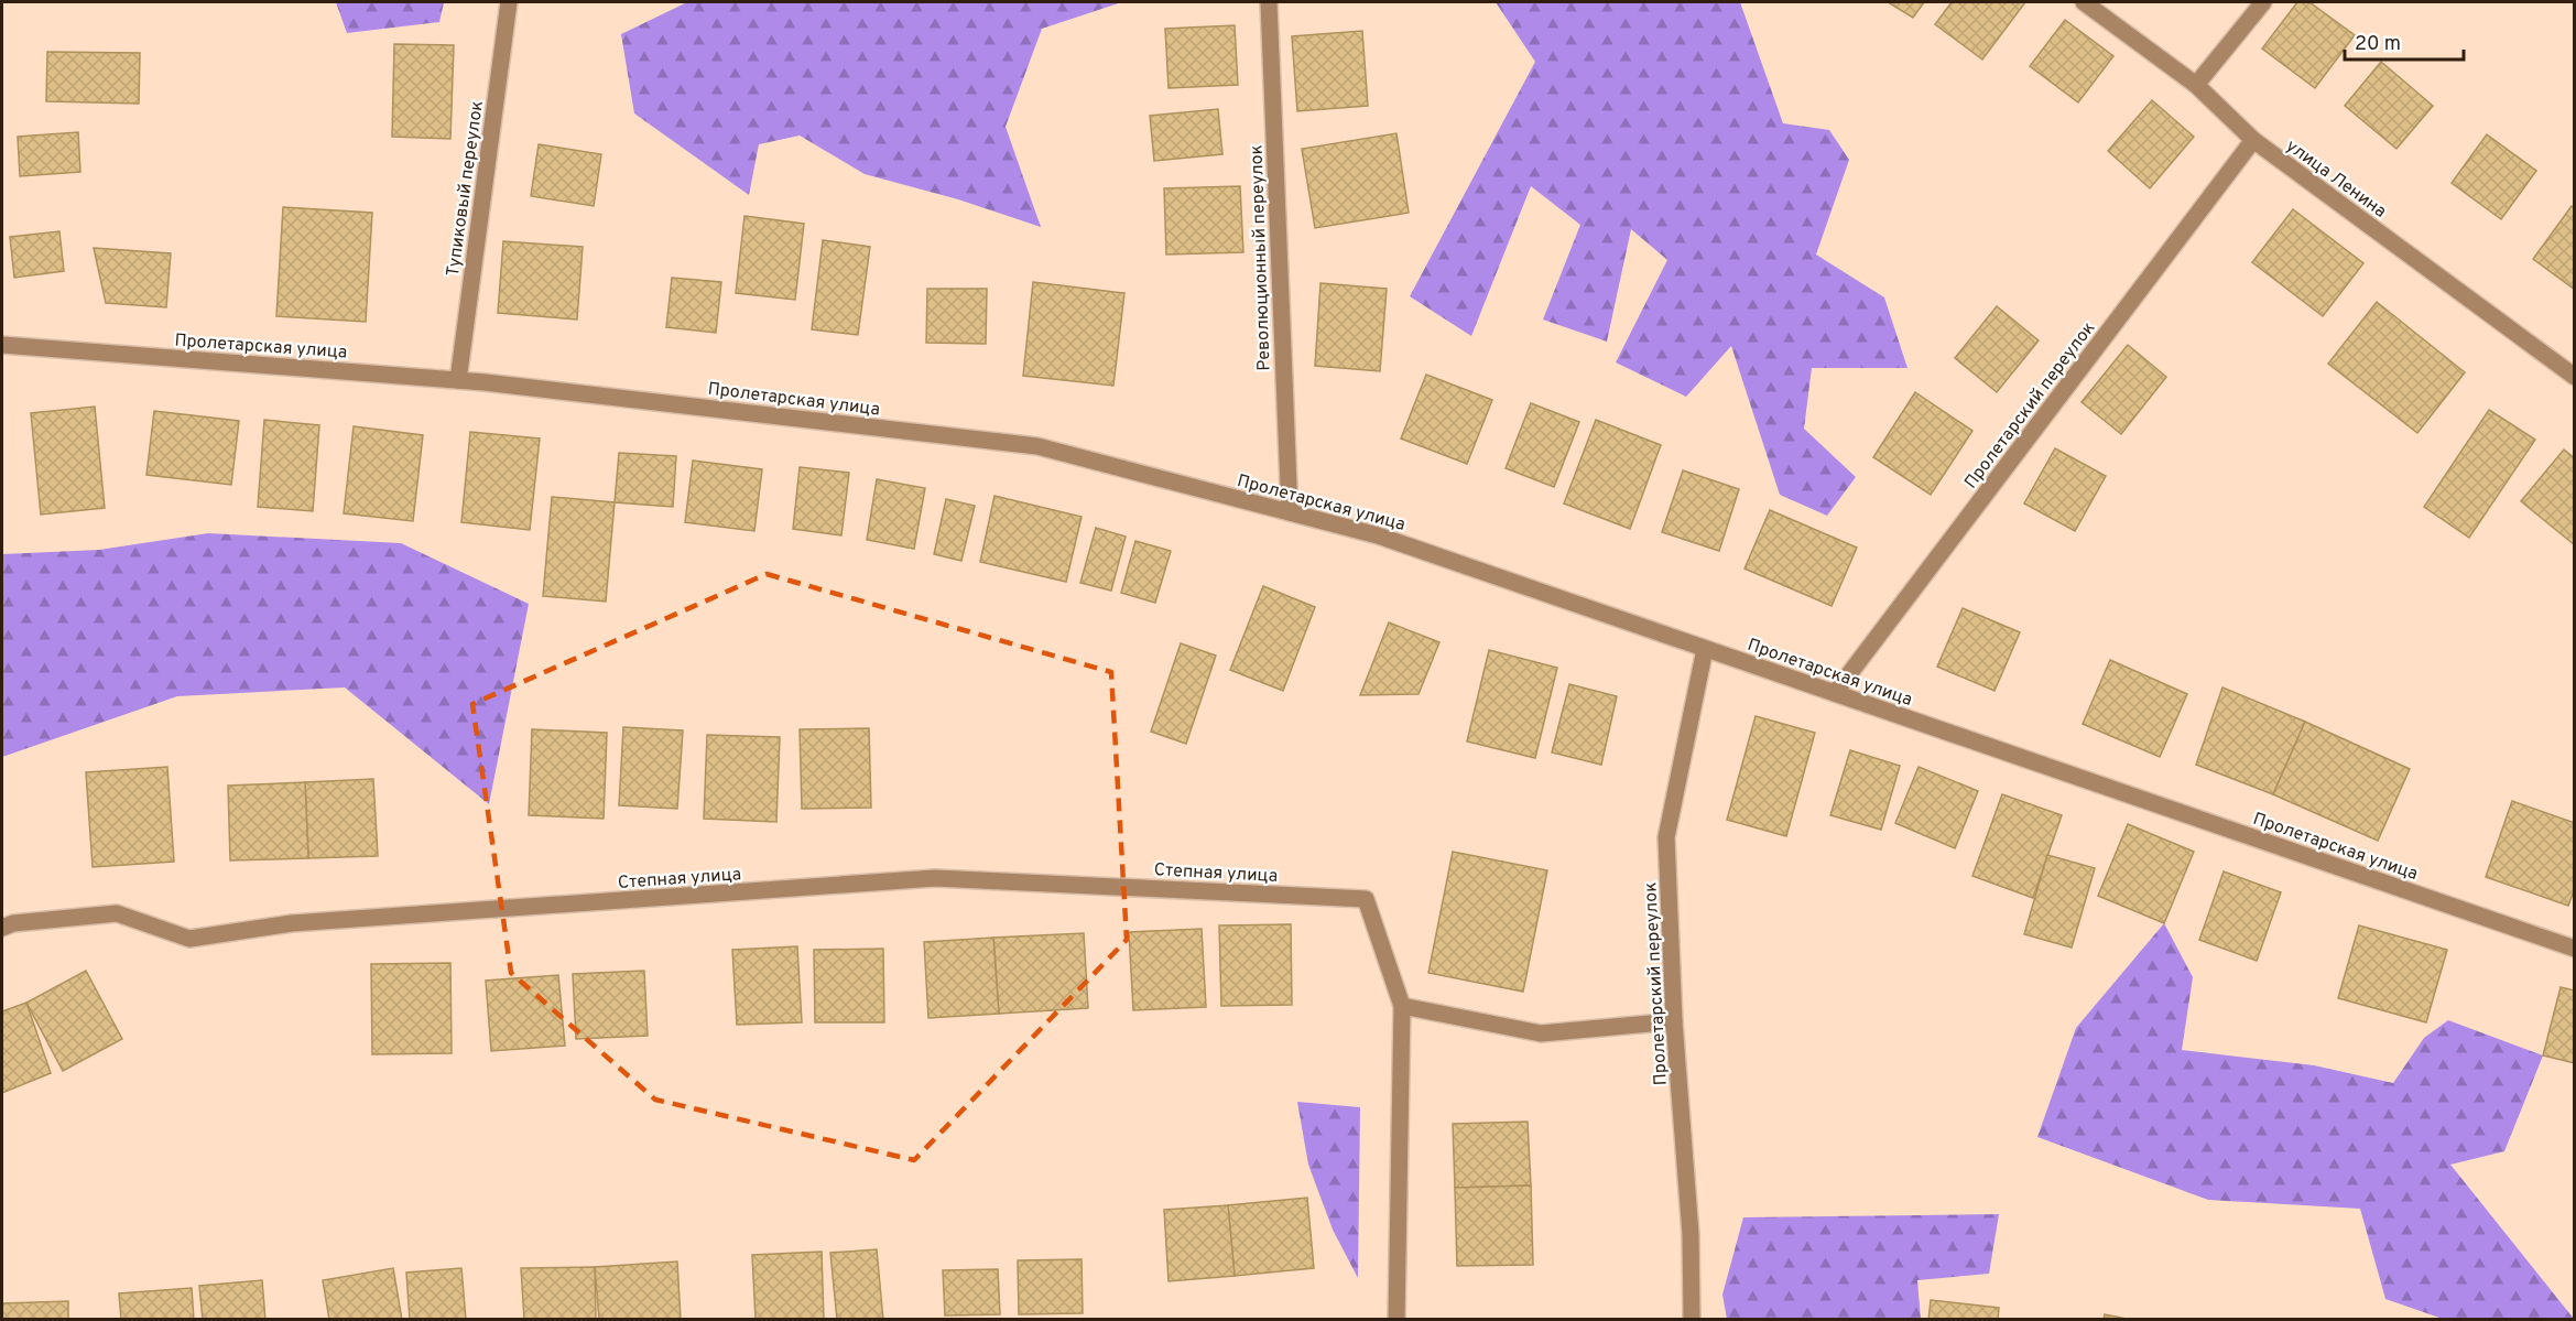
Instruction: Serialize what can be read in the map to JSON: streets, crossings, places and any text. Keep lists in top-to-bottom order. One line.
{"streets":{"street":["улица Ленина","Тупиковый переулок","Революционный переулок","Пролетарская улица","Пролетарский переулок","Степная улица"]},"crossings":[["улица Ленина","Пролетарский переулок"],["Тупиковый переулок","Пролетарская улица"],["Революционный переулок","Пролетарская улица"],["Пролетарская улица","Пролетарский переулок"]],"scale_bar":"20 m"}
